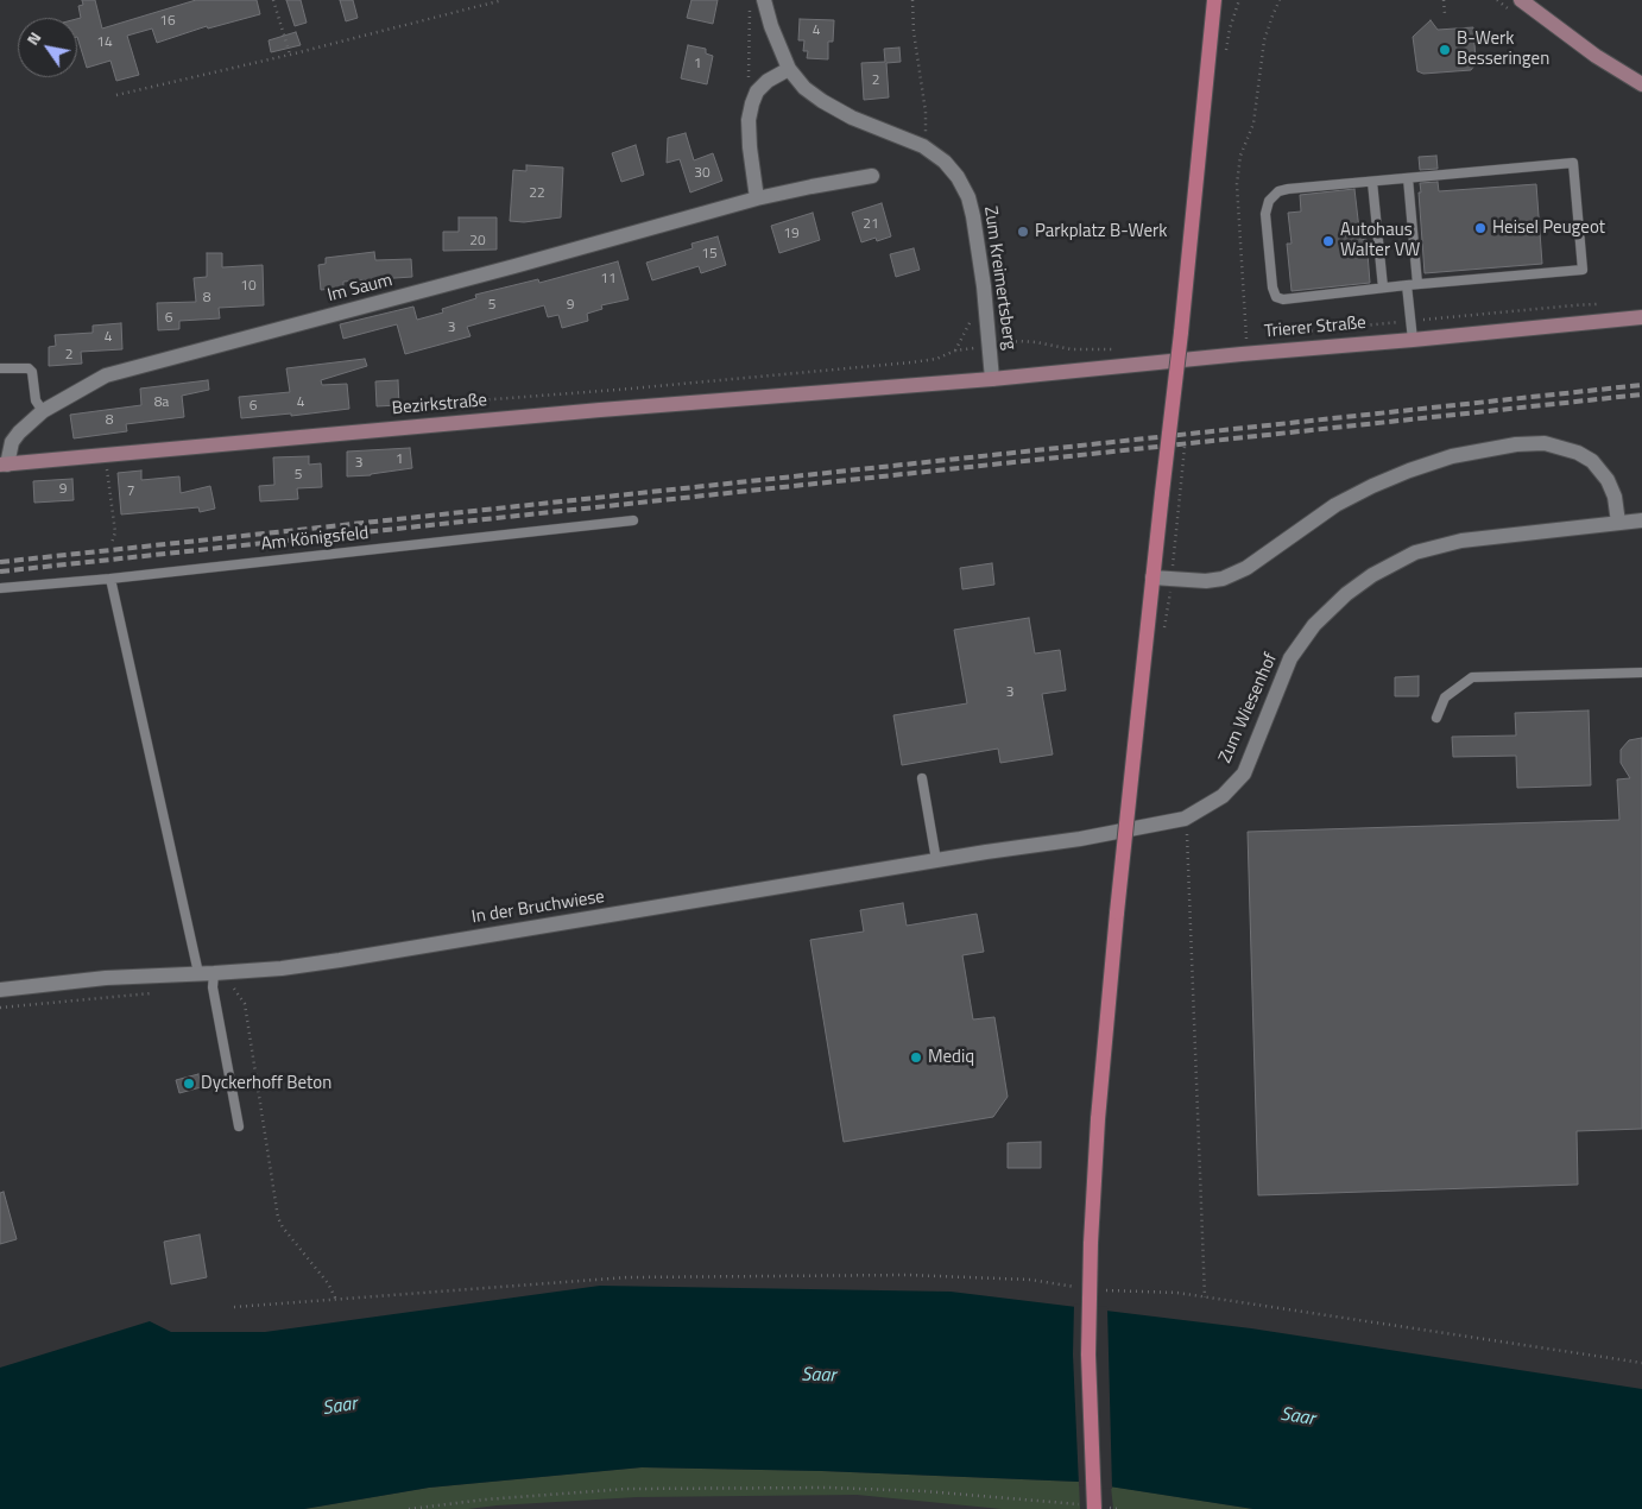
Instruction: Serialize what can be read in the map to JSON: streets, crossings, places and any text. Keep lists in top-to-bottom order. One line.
{"streets":{"street":["Zum Kreimertsberg","Im Saum","Trierer Straße","Bezirkstraße","Zum Wiesenhof","In der Bruchwiese"],"lane":["Am Königsfeld"]},"crossings":[["Zum Kreimertsberg","Trierer Straße"],["Im Saum","Bezirkstraße"],["Trierer Straße","Bezirkstraße"],["Zum Wiesenhof","In der Bruchwiese"]],"water":["Saar"],"places":["B-Werk Besseringen","Heisel Peugeot","Parkplatz B-Werk","Autohaus Walter VW","Mediq","Dyckerhoff Beton"],"house_numbers":["16","4","14","1","2","30","22","21","19","20","15","11","10","8","5","9","6","3","4","2","8a","4","6","8","1","3","5","9","7","3"],"north":"top left"}
